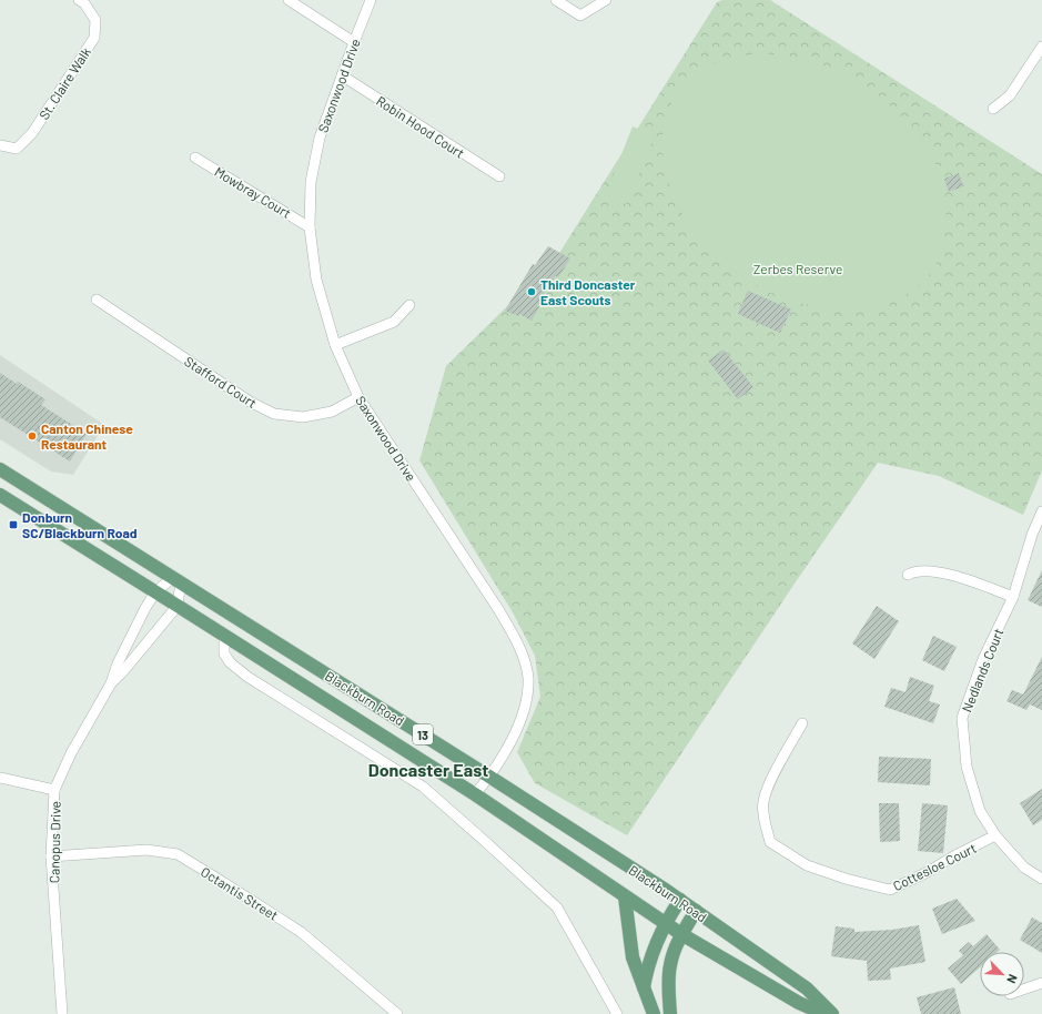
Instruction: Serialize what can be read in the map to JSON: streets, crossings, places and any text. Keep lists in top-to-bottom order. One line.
{"streets":{"main road":["Blackburn Road","13"],"street":["St. Claire Walk","Saxonwood Drive","Robin Hood Court","Mowbray Court","Stafford Court","Nedlands Court","Canopus Drive","Cottesloe Court","Octantis Street"]},"crossings":[["Saxonwood Drive","Robin Hood Court"],["Saxonwood Drive","Mowbray Court"],["Saxonwood Drive","Stafford Court"],["Saxonwood Drive","Blackburn Road"],["Nedlands Court","Cottesloe Court"],["Blackburn Road","Canopus Drive"],["Canopus Drive","Octantis Street"]],"districts":["Doncaster East"],"parks":["Zerbes Reserve"],"places":{"other":["Third Doncaster East Scouts","Canton Chinese Restaurant"],"transit":["Donburn SC/Blackburn Road"]},"north":"bottom right"}
